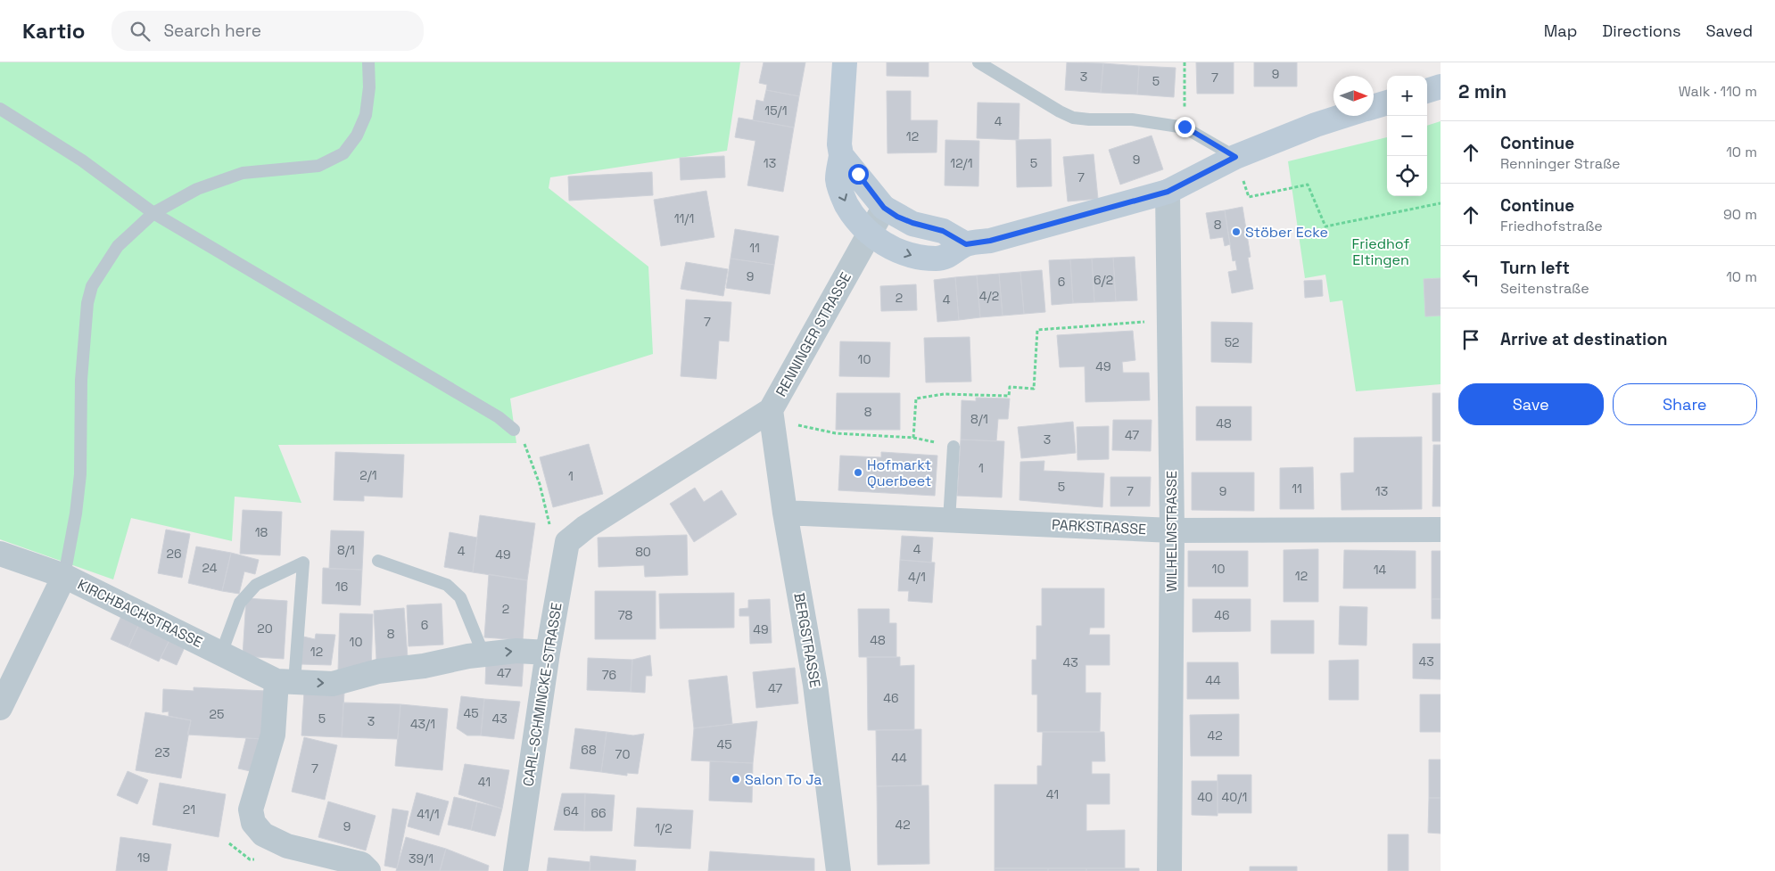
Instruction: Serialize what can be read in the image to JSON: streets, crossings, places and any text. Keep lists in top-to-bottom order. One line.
{"streets":{"street":["RENNINGER STRASSE","PARKSTRASSE","WILHELMSTRASSE","KIRCHBACHSTRASSE","BERGSTRASSE","CARL-SCHMINCKE-STRASSE"]},"crossings":[["RENNINGER STRASSE","BERGSTRASSE"],["RENNINGER STRASSE","CARL-SCHMINCKE-STRASSE"],["PARKSTRASSE","WILHELMSTRASSE"],["PARKSTRASSE","BERGSTRASSE"],["KIRCHBACHSTRASSE","CARL-SCHMINCKE-STRASSE"]],"one_way":["KIRCHBACHSTRASSE"],"parks":["Friedhof Eltingen"],"places":["Stöber Ecke","Hofmarkt Querbeet","Salon To Ja"],"house_numbers":["9","3","7","5","15/1","4","12","9","13","12/1","5","7","11/1","8","11","9","6/2","6","4/2","2","4","7","52","10","49","8","8/1","48","47","3","1","2/1","1","5","11","7","9","13","18","4","8/1","4","80","26","49","24","10","14","12","4/1","16","2","78","46","6","20","49","8","48","10","12","43","43","47","76","44","47","46","45","25","5","43","3","43/1","42","45","68","23","70","44","7","41","41","40","40/1","21","64","66","41/1","42","9","1/2","19","39/1"],"north":"right","page":{"header":"Kartio","search":"Search here","nav":["Map","Directions","Saved"],"heading":["2 min","Walk · 110 m"],"map_buttons":["+","−"],"list":[["Continue","Renninger Straße","10 m"],["Continue","Friedhofstraße","90 m"],["Turn left","Seitenstraße","10 m"],"Arrive at destination"],"buttons":["Save","Share"]}}
